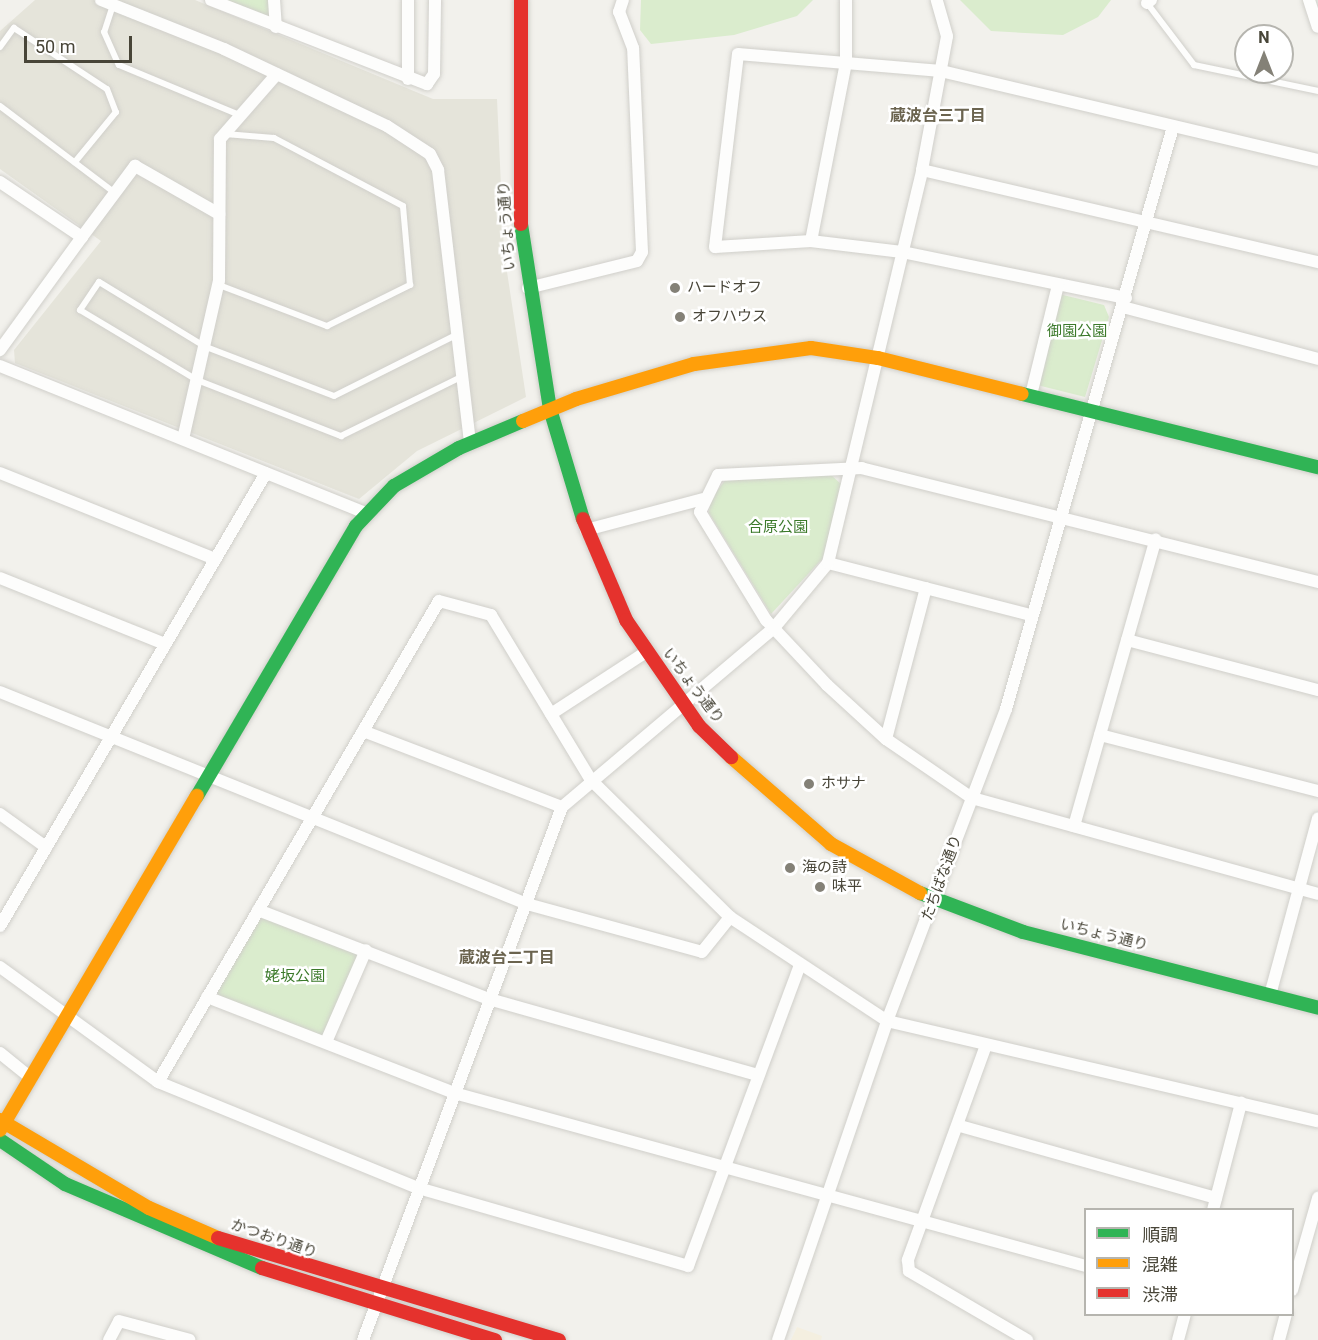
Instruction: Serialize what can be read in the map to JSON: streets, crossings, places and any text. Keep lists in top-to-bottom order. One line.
{"streets":{"street":["いちょう通り","たちばな通り","かつおり通り"]},"crossings":[["いちょう通り","たちばな通り"]],"districts":["蔵波台三丁目","蔵波台二丁目"],"parks":["御園公園","合原公園","姥坂公園"],"places":["ハードオフ","オフハウス","ホサナ","海の詩","味平"],"legend":["順調","混雑","渋滞"],"scale_bar":"50 m","north":"top"}
